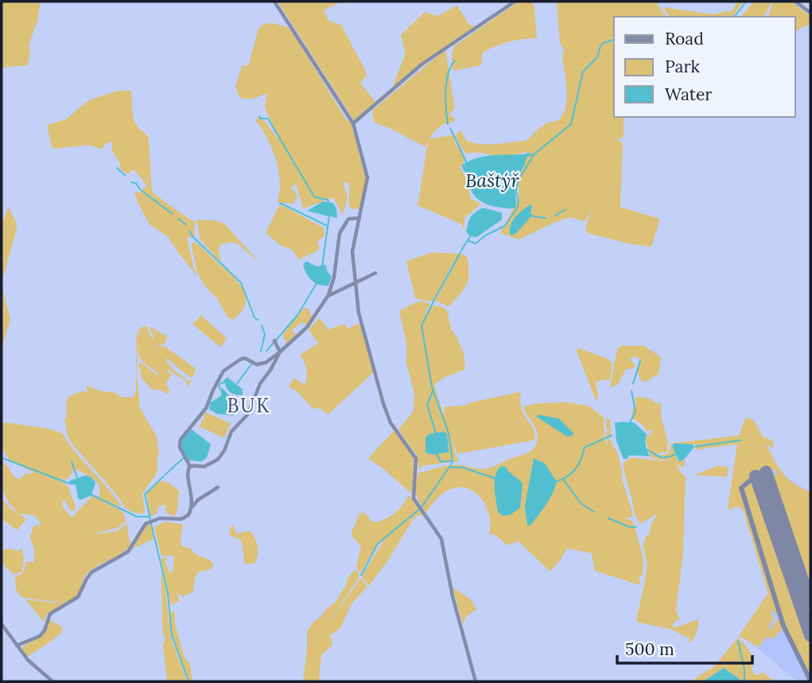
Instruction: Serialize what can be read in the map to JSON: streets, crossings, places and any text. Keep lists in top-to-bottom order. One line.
{"districts":["BUK"],"water":["Baštýř"],"legend":["Road","Park","Water"],"scale_bar":"500 m"}
